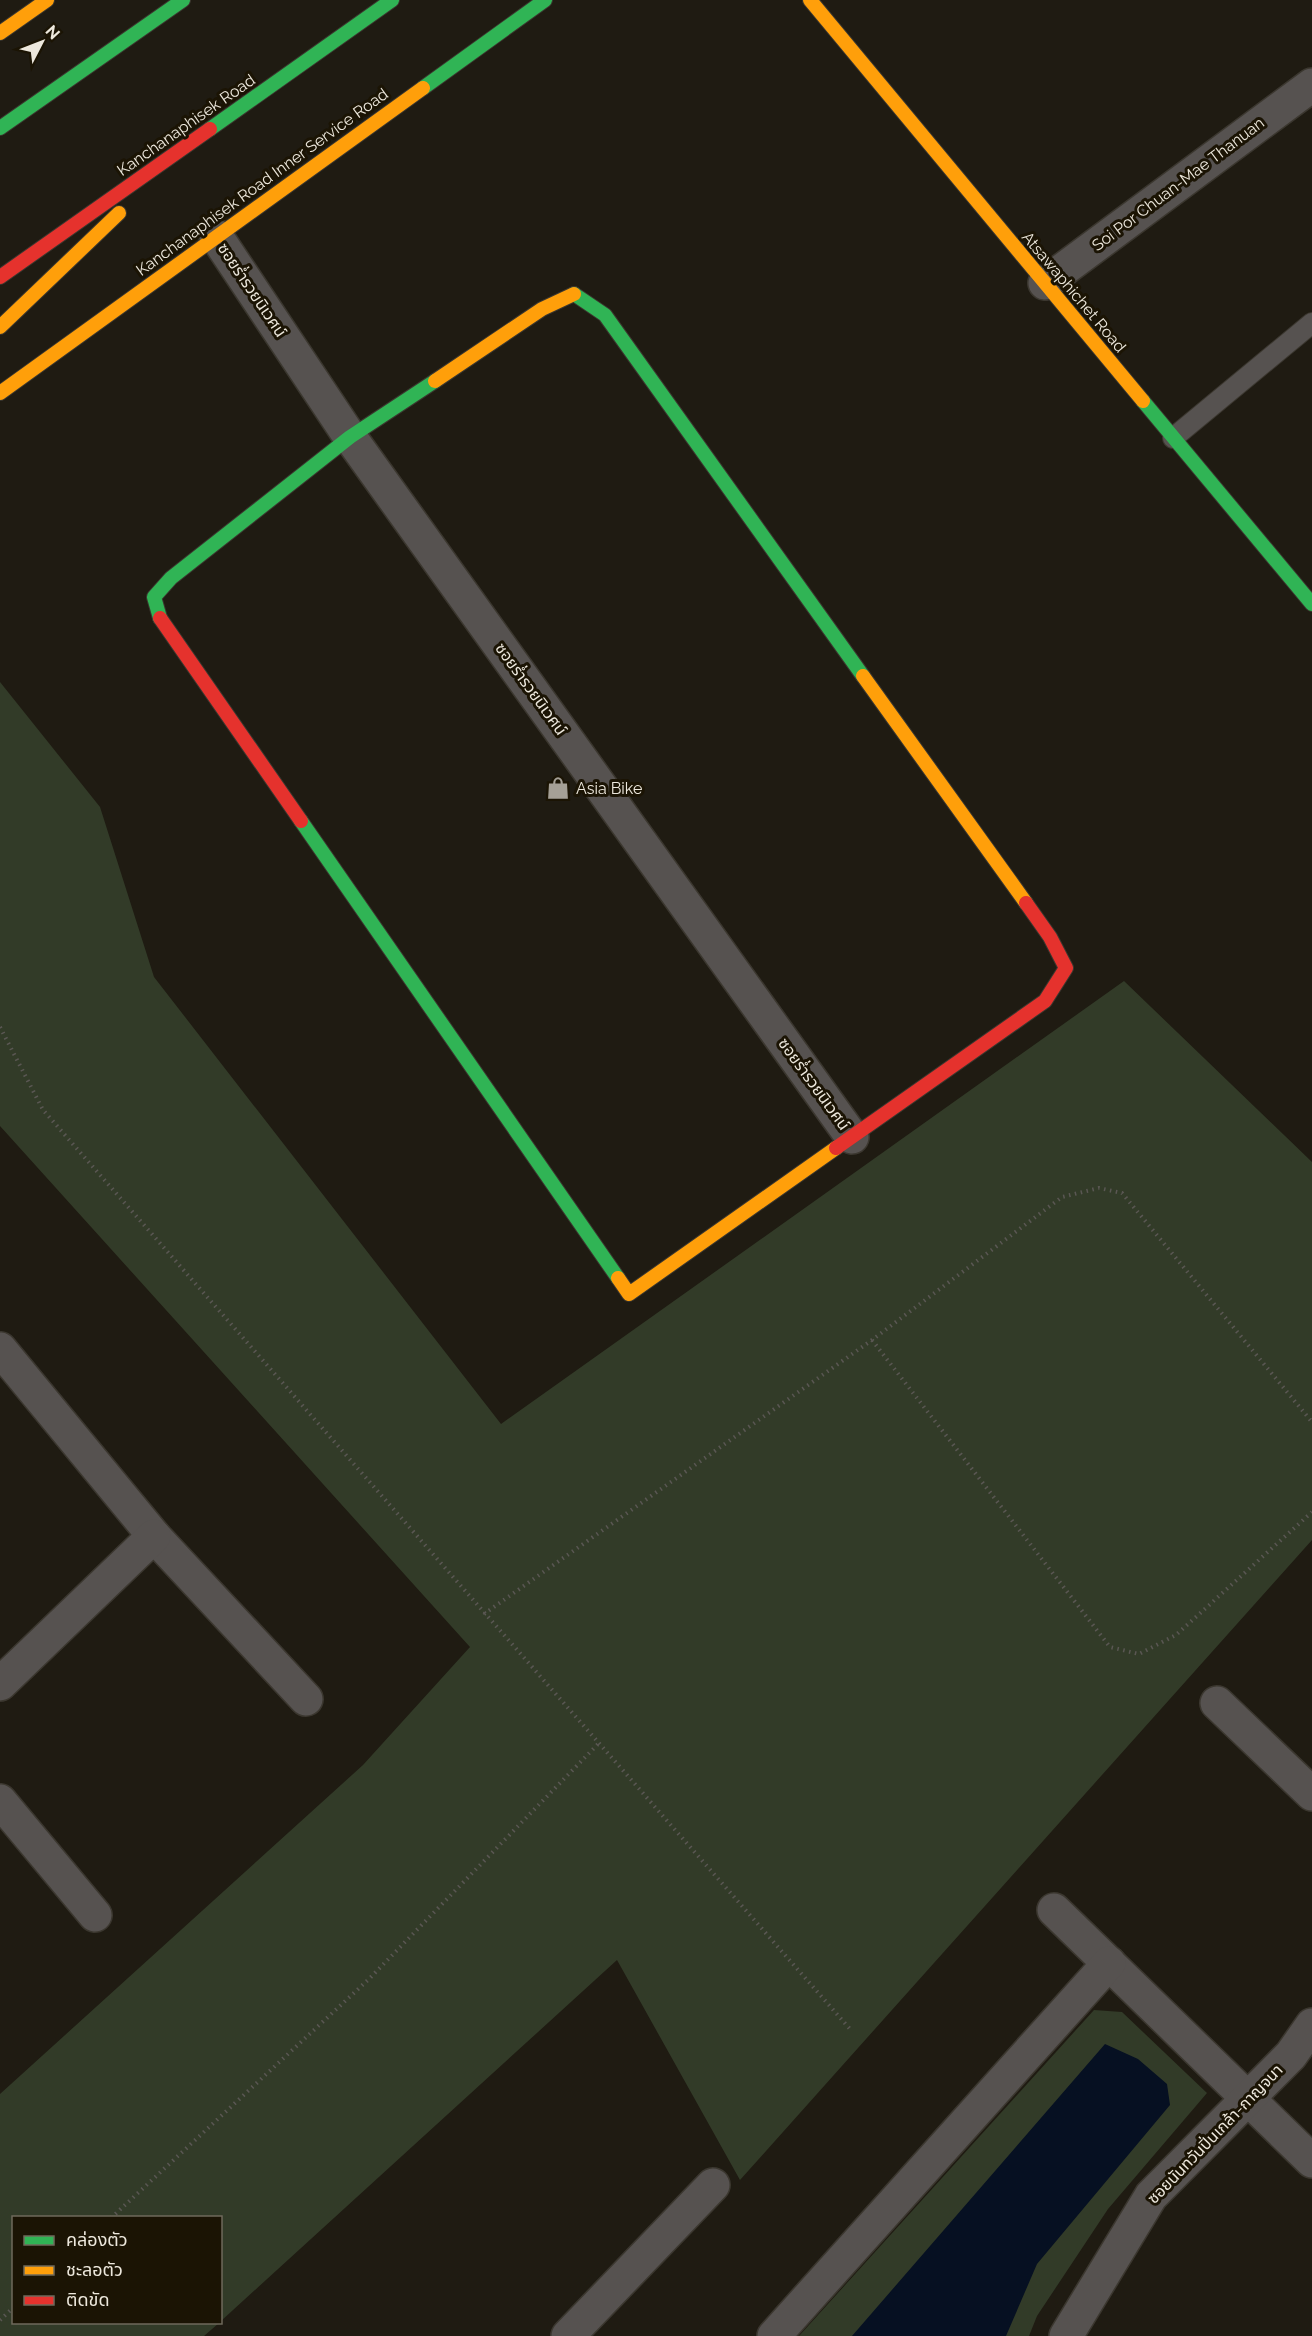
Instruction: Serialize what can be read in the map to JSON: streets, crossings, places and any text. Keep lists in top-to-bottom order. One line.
{"streets":{"main road":["Kanchanaphisek Road","Kanchanaphisek Road Inner Service Road","Atsawaphichet Road"],"street":["Soi Por Chuan-Mae Thanuan","ซอยร่ำรวยนิเวศน์","ซอยนันทวันปิ่นเกล้า-กาญจนา"]},"crossings":[["Kanchanaphisek Road Inner Service Road","ซอยร่ำรวยนิเวศน์"],["Soi Por Chuan-Mae Thanuan","Atsawaphichet Road"]],"places":{"shop":["Asia Bike"]},"legend":["คล่องตัว","ชะลอตัว","ติดขัด"],"north":"top right"}
